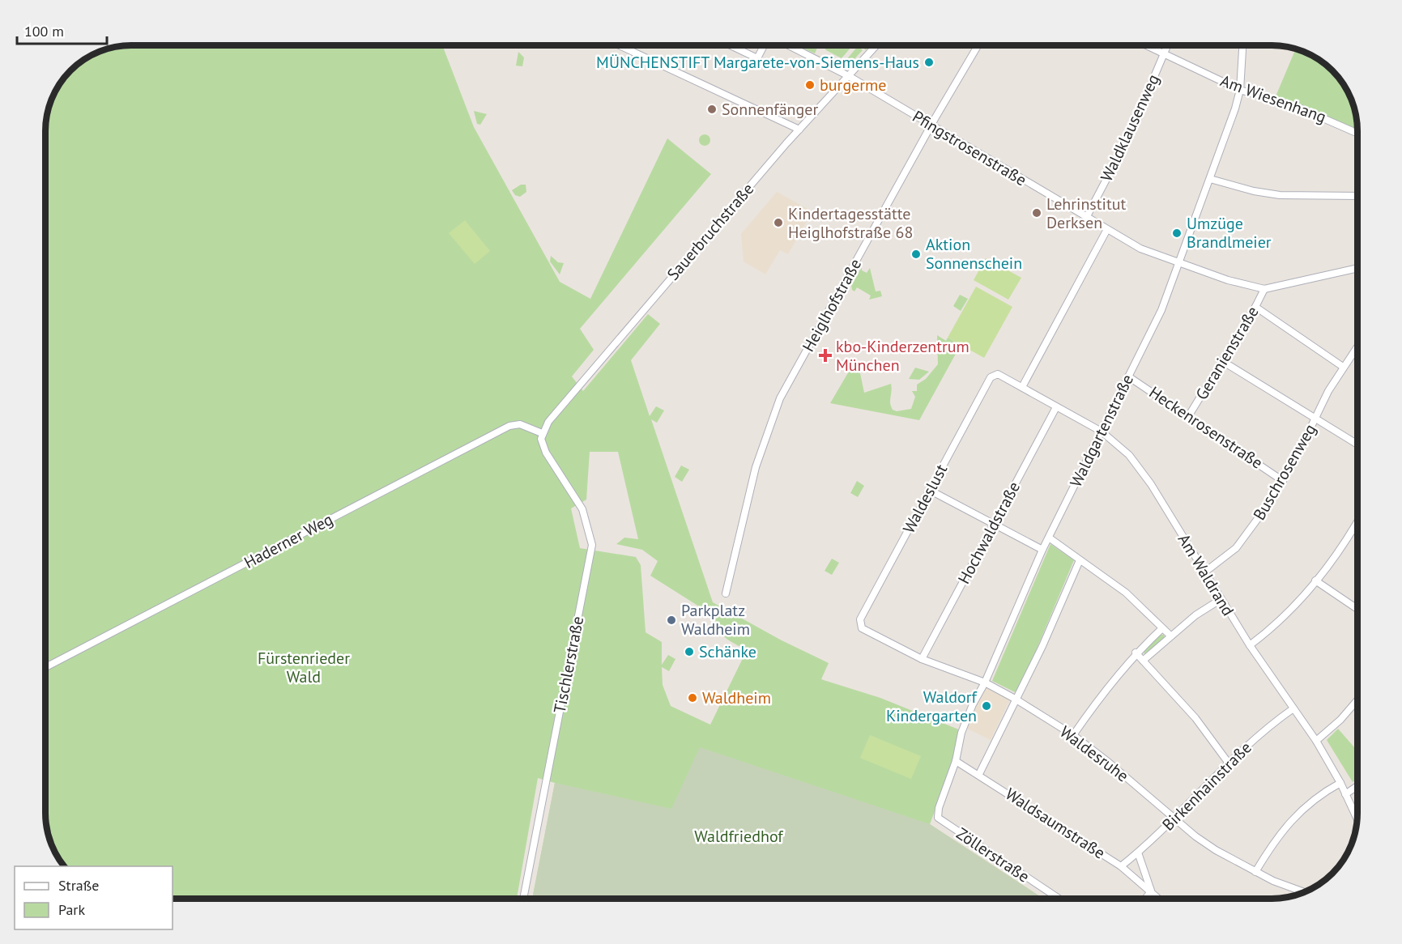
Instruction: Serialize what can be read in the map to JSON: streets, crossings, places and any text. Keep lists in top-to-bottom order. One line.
{"streets":{"street":["Am Wiesenhang","Waldklausenweg","Pfingstrosenstraße","Sauerbruchstraße","Heiglhofstraße","Geranienstraße","Heckenrosenstraße","Waldgartenstraße","Buschrosenweg","Waldeslust","Hochwaldstraße","Haderner Weg","Am Waldrand","Tischlerstraße","Waldesruhe","Birkenhainstraße","Waldsaumstraße","Zöllerstraße"]},"crossings":[["Am Wiesenhang","Waldklausenweg"],["Am Wiesenhang","Waldgartenstraße"],["Waldklausenweg","Pfingstrosenstraße"],["Pfingstrosenstraße","Sauerbruchstraße"],["Pfingstrosenstraße","Heiglhofstraße"],["Pfingstrosenstraße","Geranienstraße"],["Pfingstrosenstraße","Waldgartenstraße"],["Sauerbruchstraße","Haderner Weg"],["Sauerbruchstraße","Tischlerstraße"],["Geranienstraße","Heckenrosenstraße"],["Heckenrosenstraße","Waldgartenstraße"],["Heckenrosenstraße","Buschrosenweg"],["Waldgartenstraße","Am Waldrand"],["Waldgartenstraße","Waldesruhe"],["Waldgartenstraße","Waldsaumstraße"],["Waldgartenstraße","Zöllerstraße"],["Buschrosenweg","Am Waldrand"],["Waldeslust","Am Waldrand"],["Waldeslust","Waldesruhe"],["Hochwaldstraße","Am Waldrand"],["Hochwaldstraße","Waldesruhe"],["Haderner Weg","Tischlerstraße"],["Am Waldrand","Birkenhainstraße"],["Waldesruhe","Birkenhainstraße"],["Birkenhainstraße","Waldsaumstraße"]],"parks":["Fürstenrieder Wald","Waldfriedhof"],"places":{"other":["MÜNCHENSTIFT Margarete-von-Siemens-Haus","burgerme","Sonnenfänger","Lehrinstitut Derksen","Kindertagesstätte Heiglhofstraße 68","Umzüge Brandlmeier","Aktion Sonnenschein","Parkplatz Waldheim","Schänke","Waldheim","Waldorf Kindergarten"],"health":["kbo-Kinderzentrum München"]},"legend":["Straße","Park"],"scale_bar":"100 m"}
